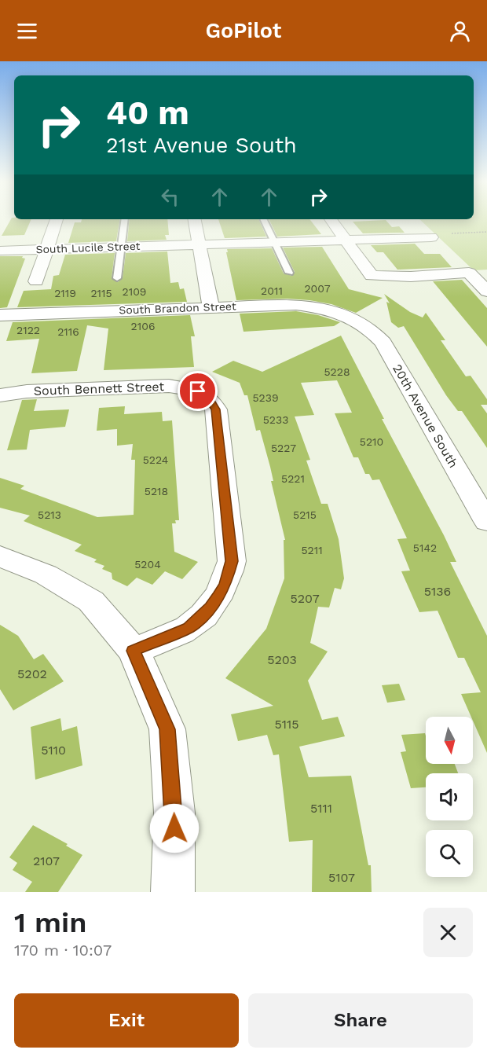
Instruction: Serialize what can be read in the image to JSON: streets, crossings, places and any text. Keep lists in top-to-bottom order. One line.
{"streets":{"street":["South Lucile Street","South Brandon Street","South Bennett Street","20th Avenue South"]},"crossings":[["South Brandon Street","20th Avenue South"]],"house_numbers":["2007","2011","2109","2119","2115","2106","2122","2116","5228","5239","5233","5210","5227","5224","5221","5218","5213","5215","5142","5211","5204","5136","5207","5203","5202","5115","5110","5111","2107","5107"],"north":"bottom","page":{"header":"GoPilot","turn":["40 m","21st Avenue South"],"heading":["1 min","170 m · 10:07"],"buttons":["Exit","Share"]}}
